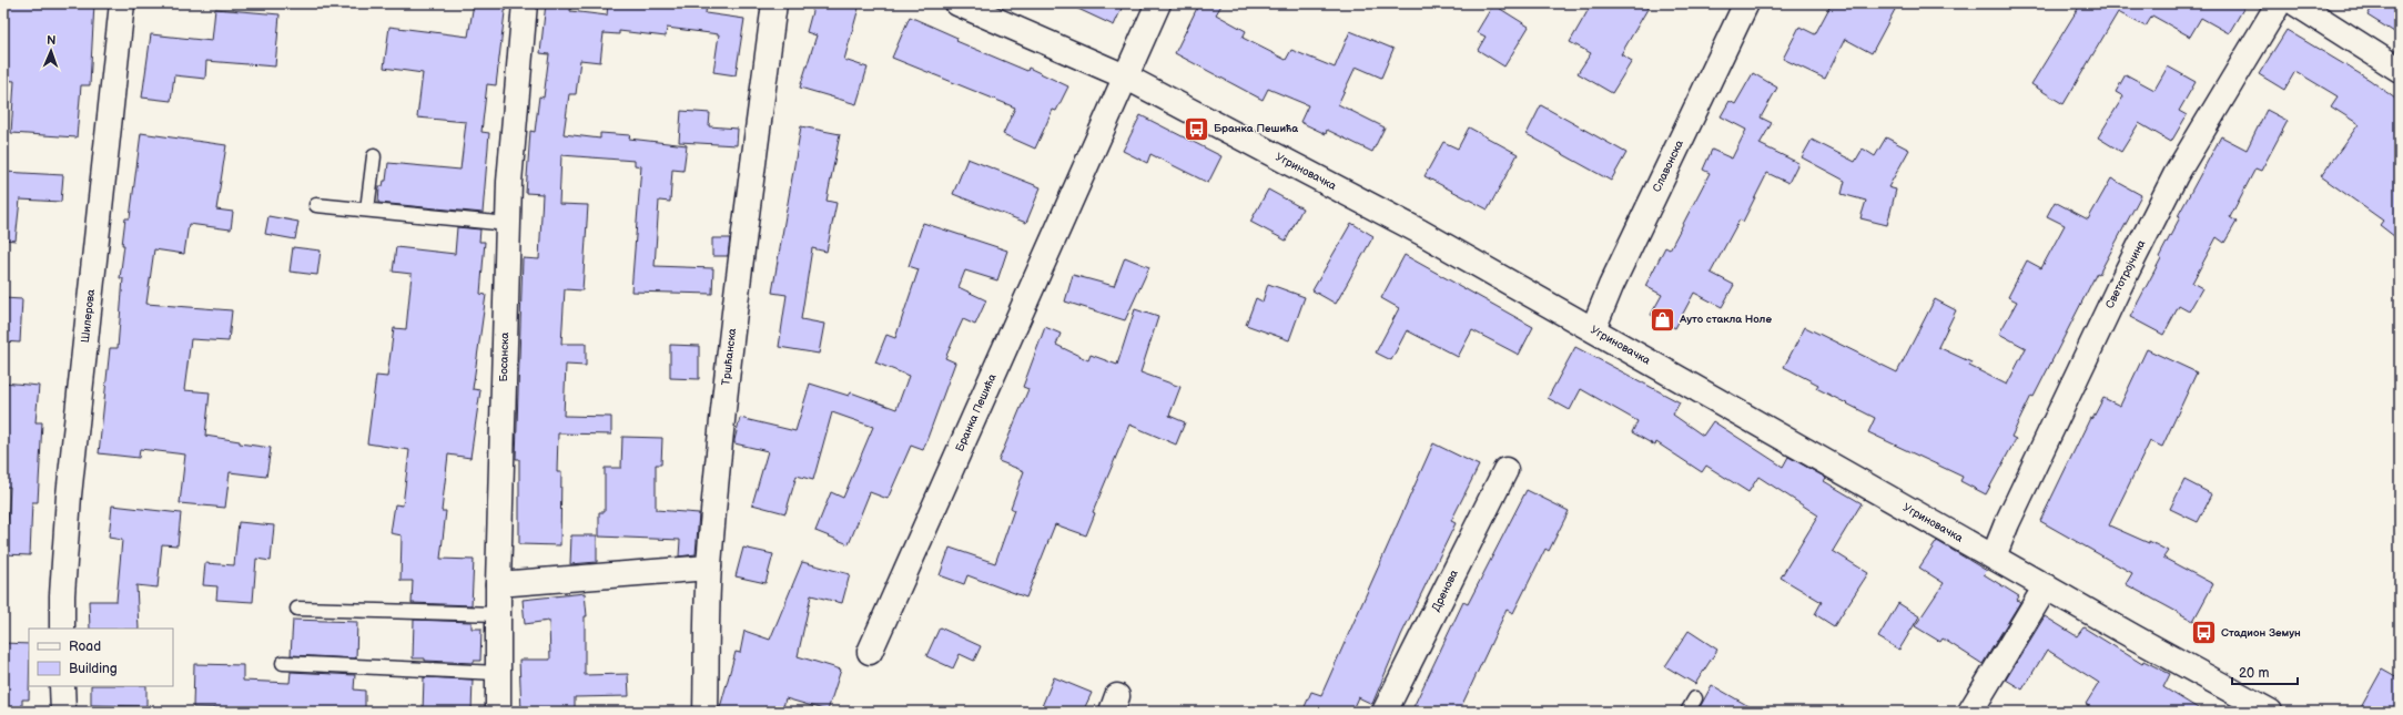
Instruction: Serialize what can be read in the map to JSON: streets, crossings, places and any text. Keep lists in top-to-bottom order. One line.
{"streets":{"street":["Славонска","Угриновачка","Светотројчина","Шилерова","Босанска","Тршћанска","Бранка Пешића","Дренова"]},"crossings":[["Славонска","Угриновачка"],["Угриновачка","Светотројчина"],["Угриновачка","Бранка Пешића"]],"places":{"bus stop":["Бранка Пешића","Стадион Земун"],"shop":["Ауто стакла Ноле"]},"legend":["Road","Building"],"scale_bar":"20 m","north":"top"}
